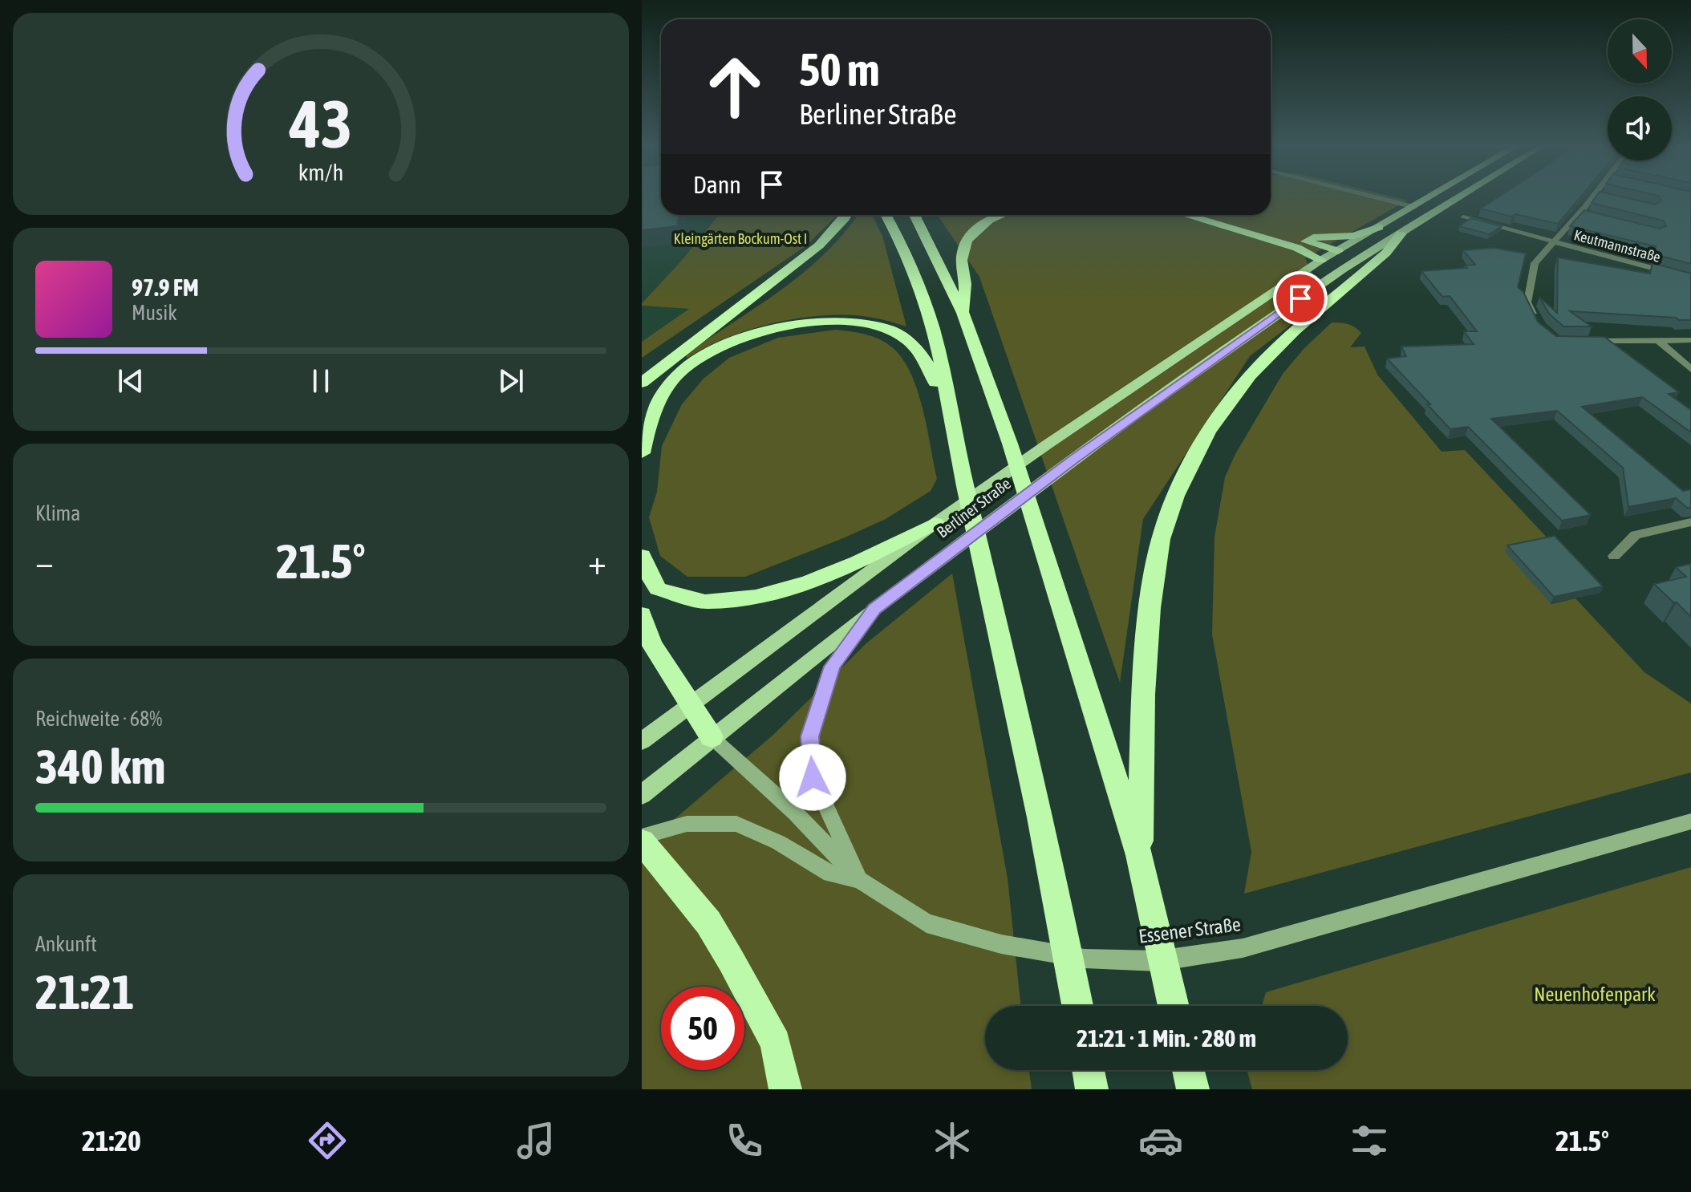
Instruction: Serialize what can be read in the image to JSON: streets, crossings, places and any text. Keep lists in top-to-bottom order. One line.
{"streets":{"main road":["Berliner Straße","Essener Straße"],"street":["Keutmannstraße"]},"crossings":[["Berliner Straße","Essener Straße"]],"parks":["Kleingärten Bockum-Ost I","Neuenhofenpark"],"north":"bottom","page":{"turn":["50 m","Berliner Straße"],"then":"Dann","song":["97.9 FM","Musik"],"tile":["Klima",["Reichweite · 68%","340 km"],["Ankunft","21:21"]],"heat":["−","21.5°","+"],"limit":"50","trip":"21:21 · 1 Min. · 280 m","tabs":["21:20","21.5°"],"gauge":["43","km/h"]}}
